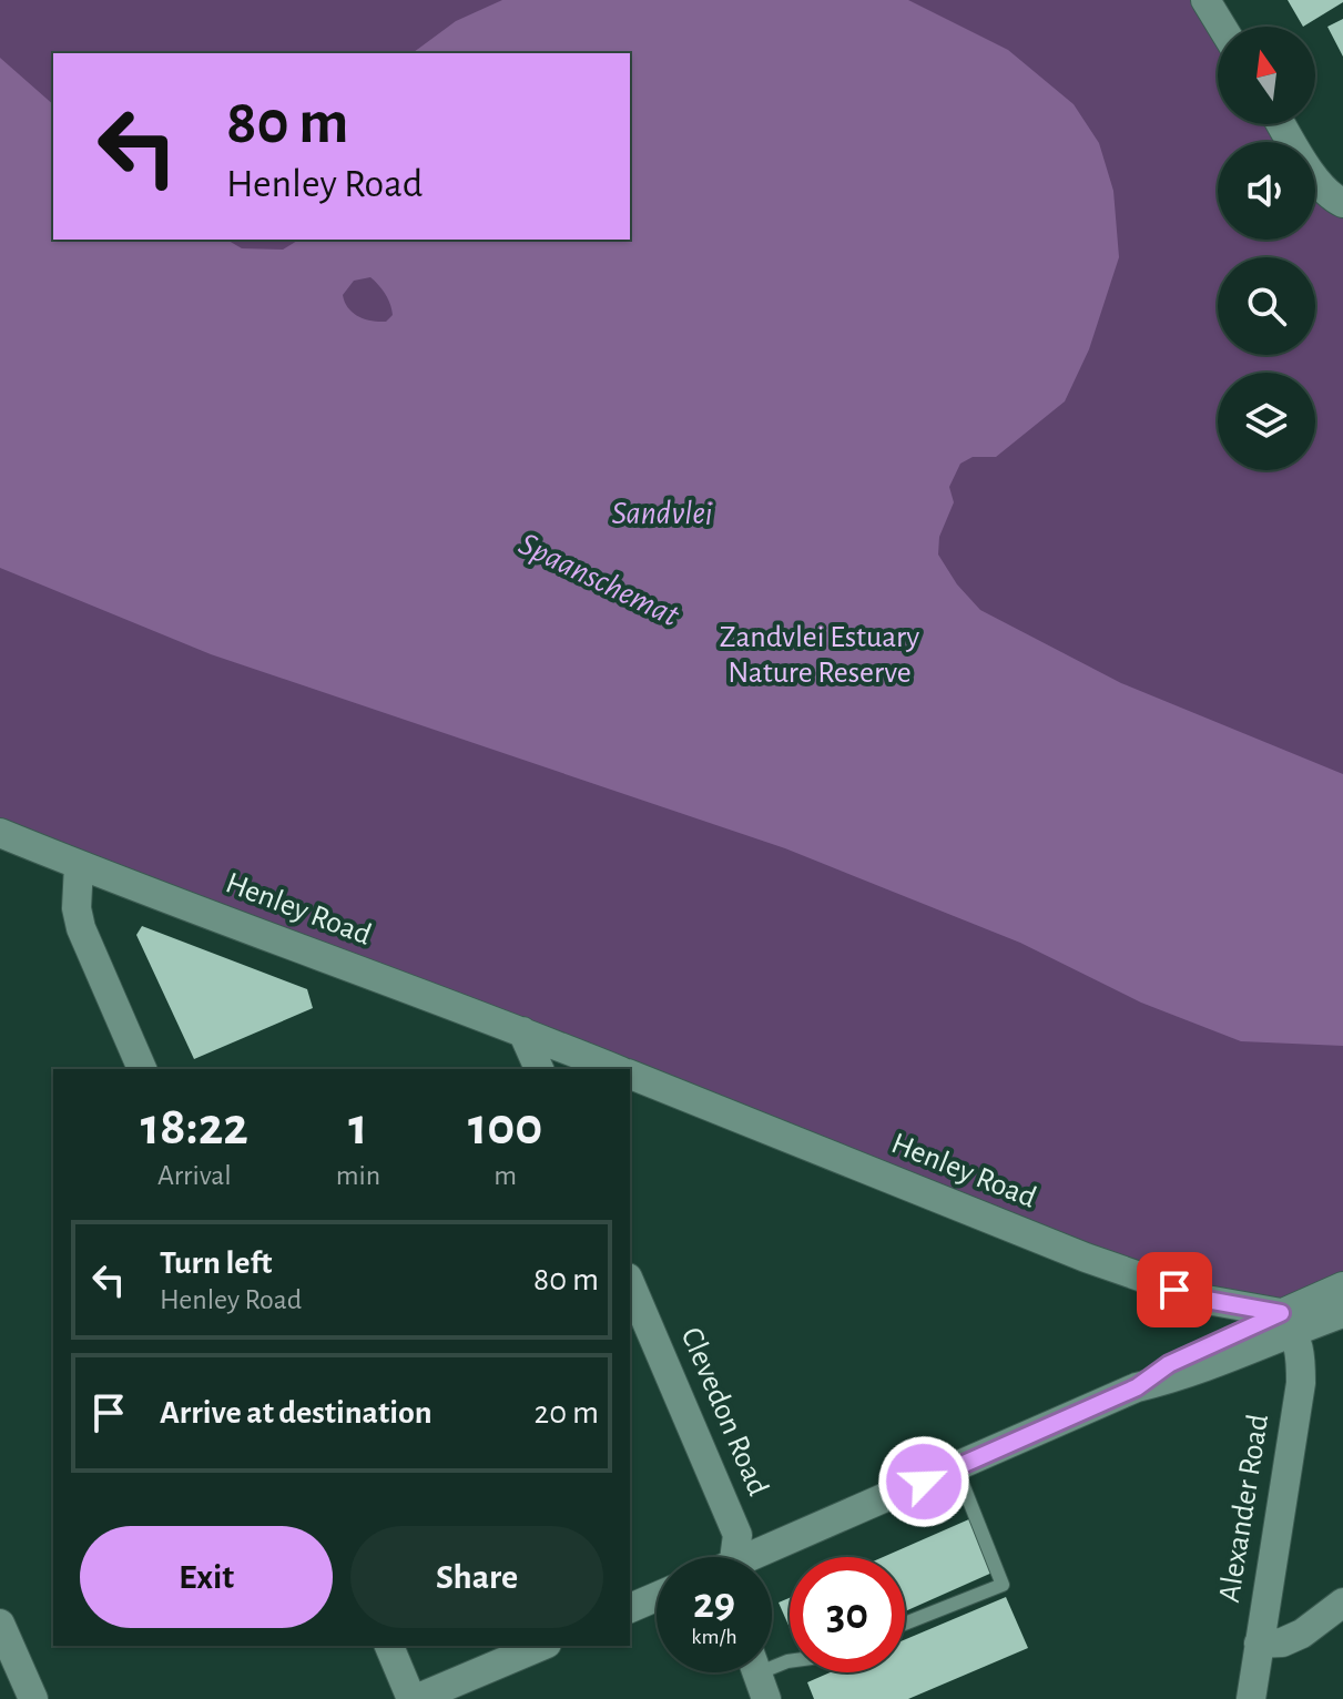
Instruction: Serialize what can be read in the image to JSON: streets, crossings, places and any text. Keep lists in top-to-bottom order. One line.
{"streets":{"street":["Henley Road","Clevedon Road","Alexander Road"]},"crossings":[["Henley Road","Alexander Road"]],"water":["Sandvlei","Spaanschemat"],"parks":["Zandvlei Estuary Nature Reserve"],"north":"top","page":{"turn":["80 m","Henley Road"],"eta":["18:22","Arrival","1","min","100","m"],"list":[{"name":"Turn left","note":"Henley Road","value":"80 m"},{"name":"Arrive at destination","value":"20 m"}],"buttons":["Exit","Share"],"speed":"29 km/h","limit":"30"}}
